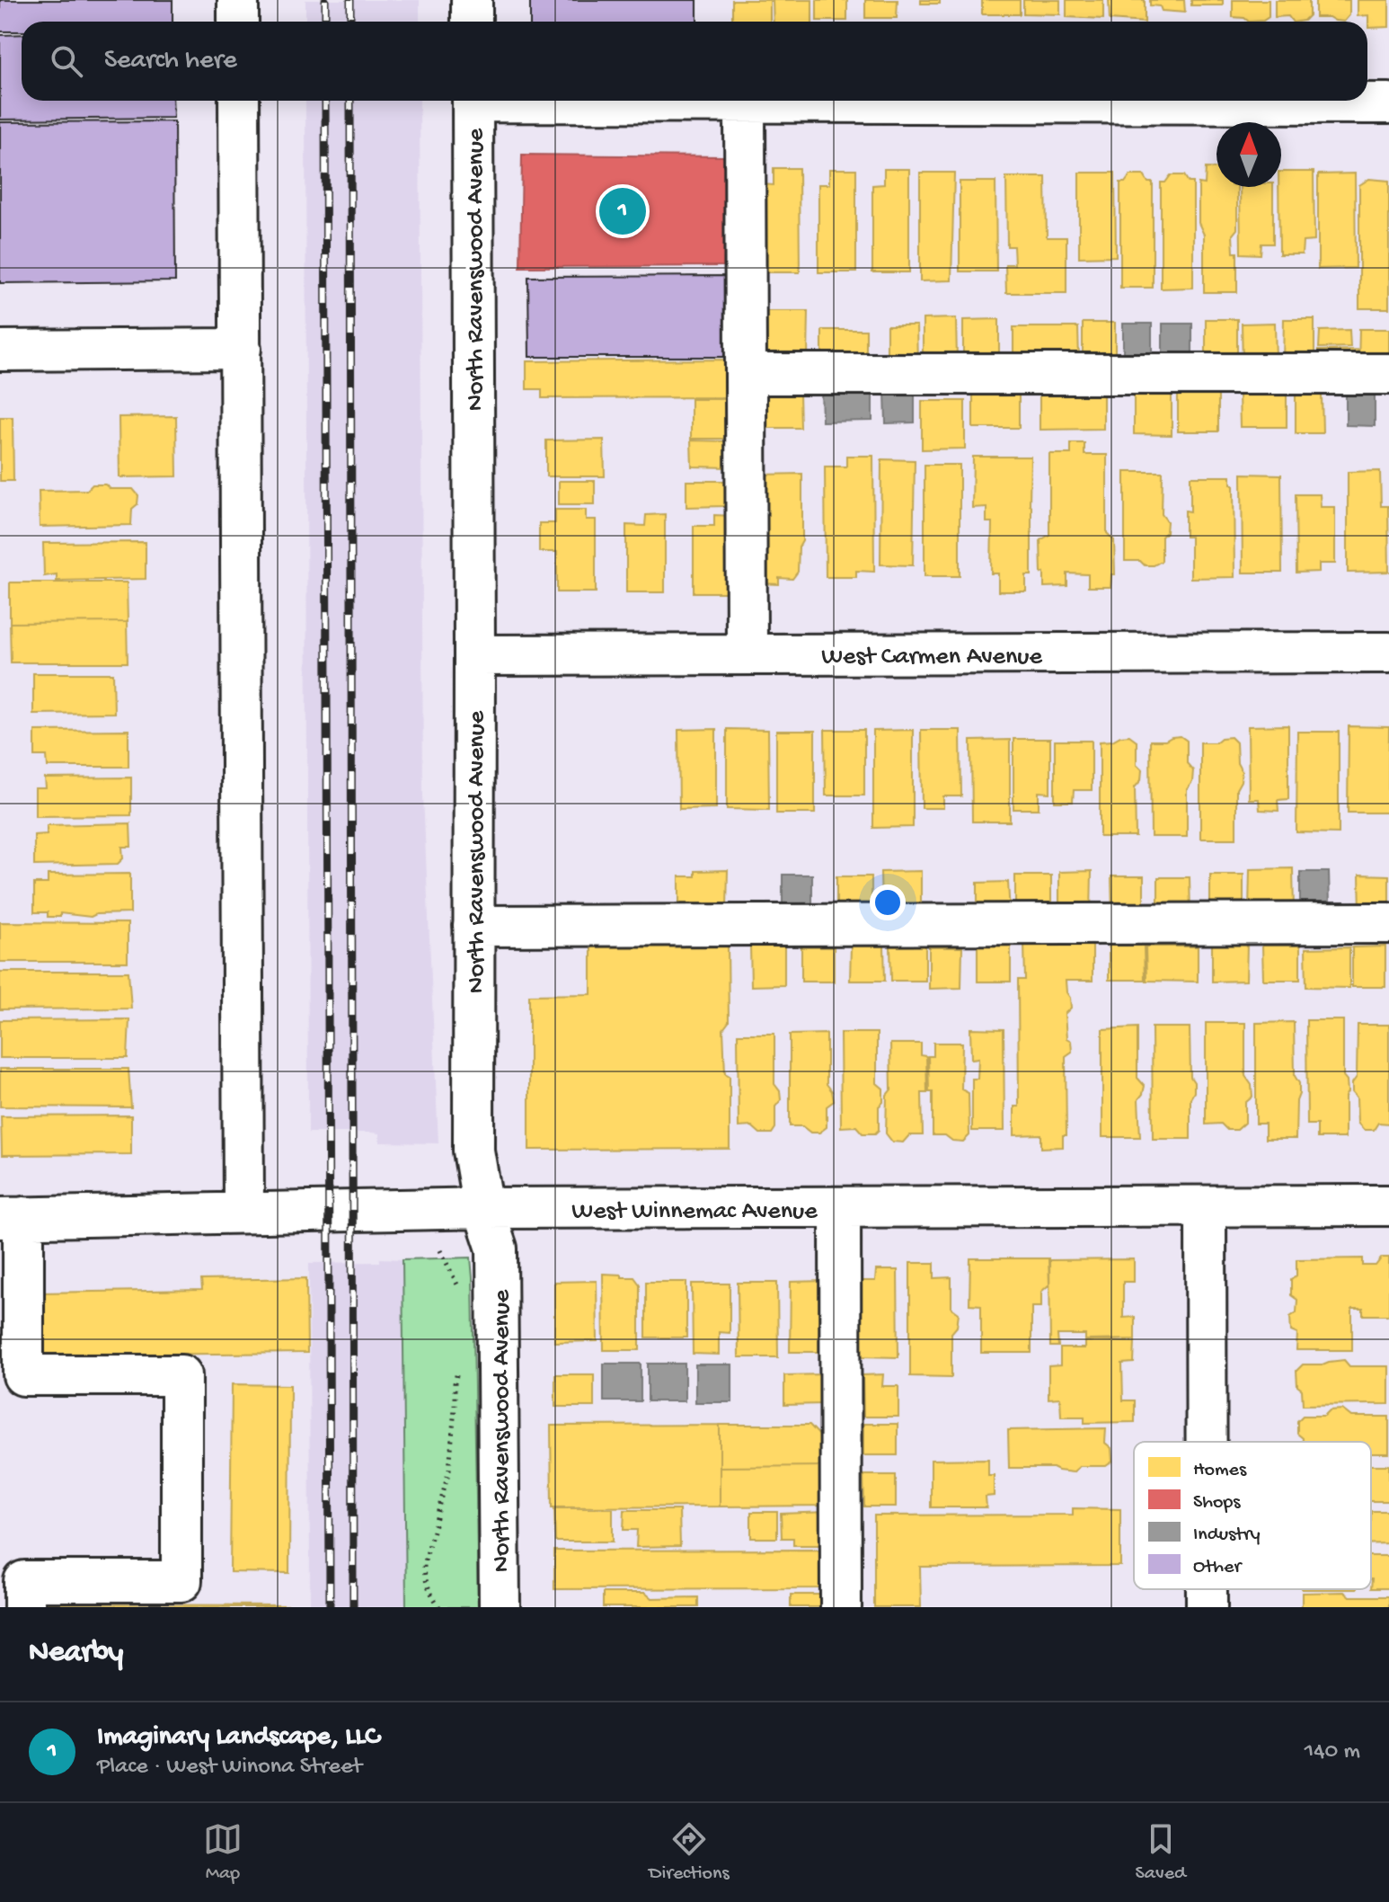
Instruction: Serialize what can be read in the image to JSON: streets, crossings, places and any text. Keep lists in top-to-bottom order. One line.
{"streets":{"street":["North Ravenswood Avenue","West Carmen Avenue","West Winnemac Avenue"]},"crossings":[["North Ravenswood Avenue","West Carmen Avenue"],["North Ravenswood Avenue","West Winnemac Avenue"]],"legend":["Homes","Shops","Industry","Other"],"north":"top","page":{"search":"Search here","pins":"1","heading":"Nearby","list":[{"mark":"1","name":"Imaginary Landscape, LLC","note":"Place · West Winona Street","value":"140 m"}],"nav":["Map","Directions","Saved"]}}
